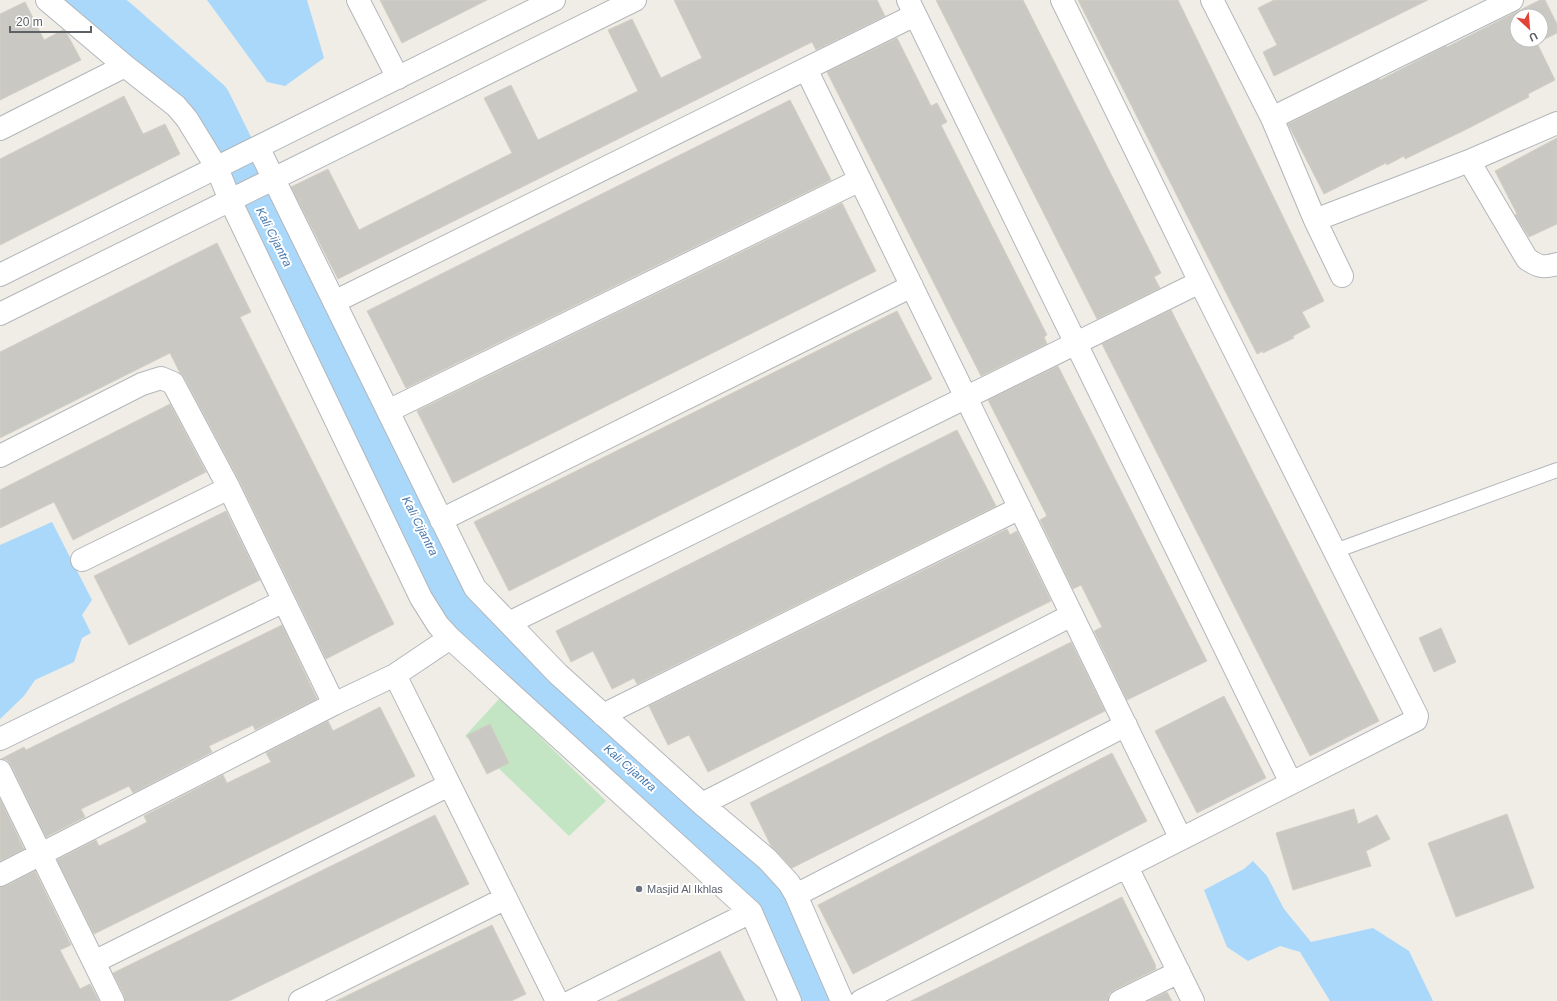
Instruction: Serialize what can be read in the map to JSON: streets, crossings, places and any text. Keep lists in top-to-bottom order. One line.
{"water":["Kali Cijantra"],"places":["Masjid Al Ikhlas"],"scale_bar":"20 m","north":"bottom right"}
